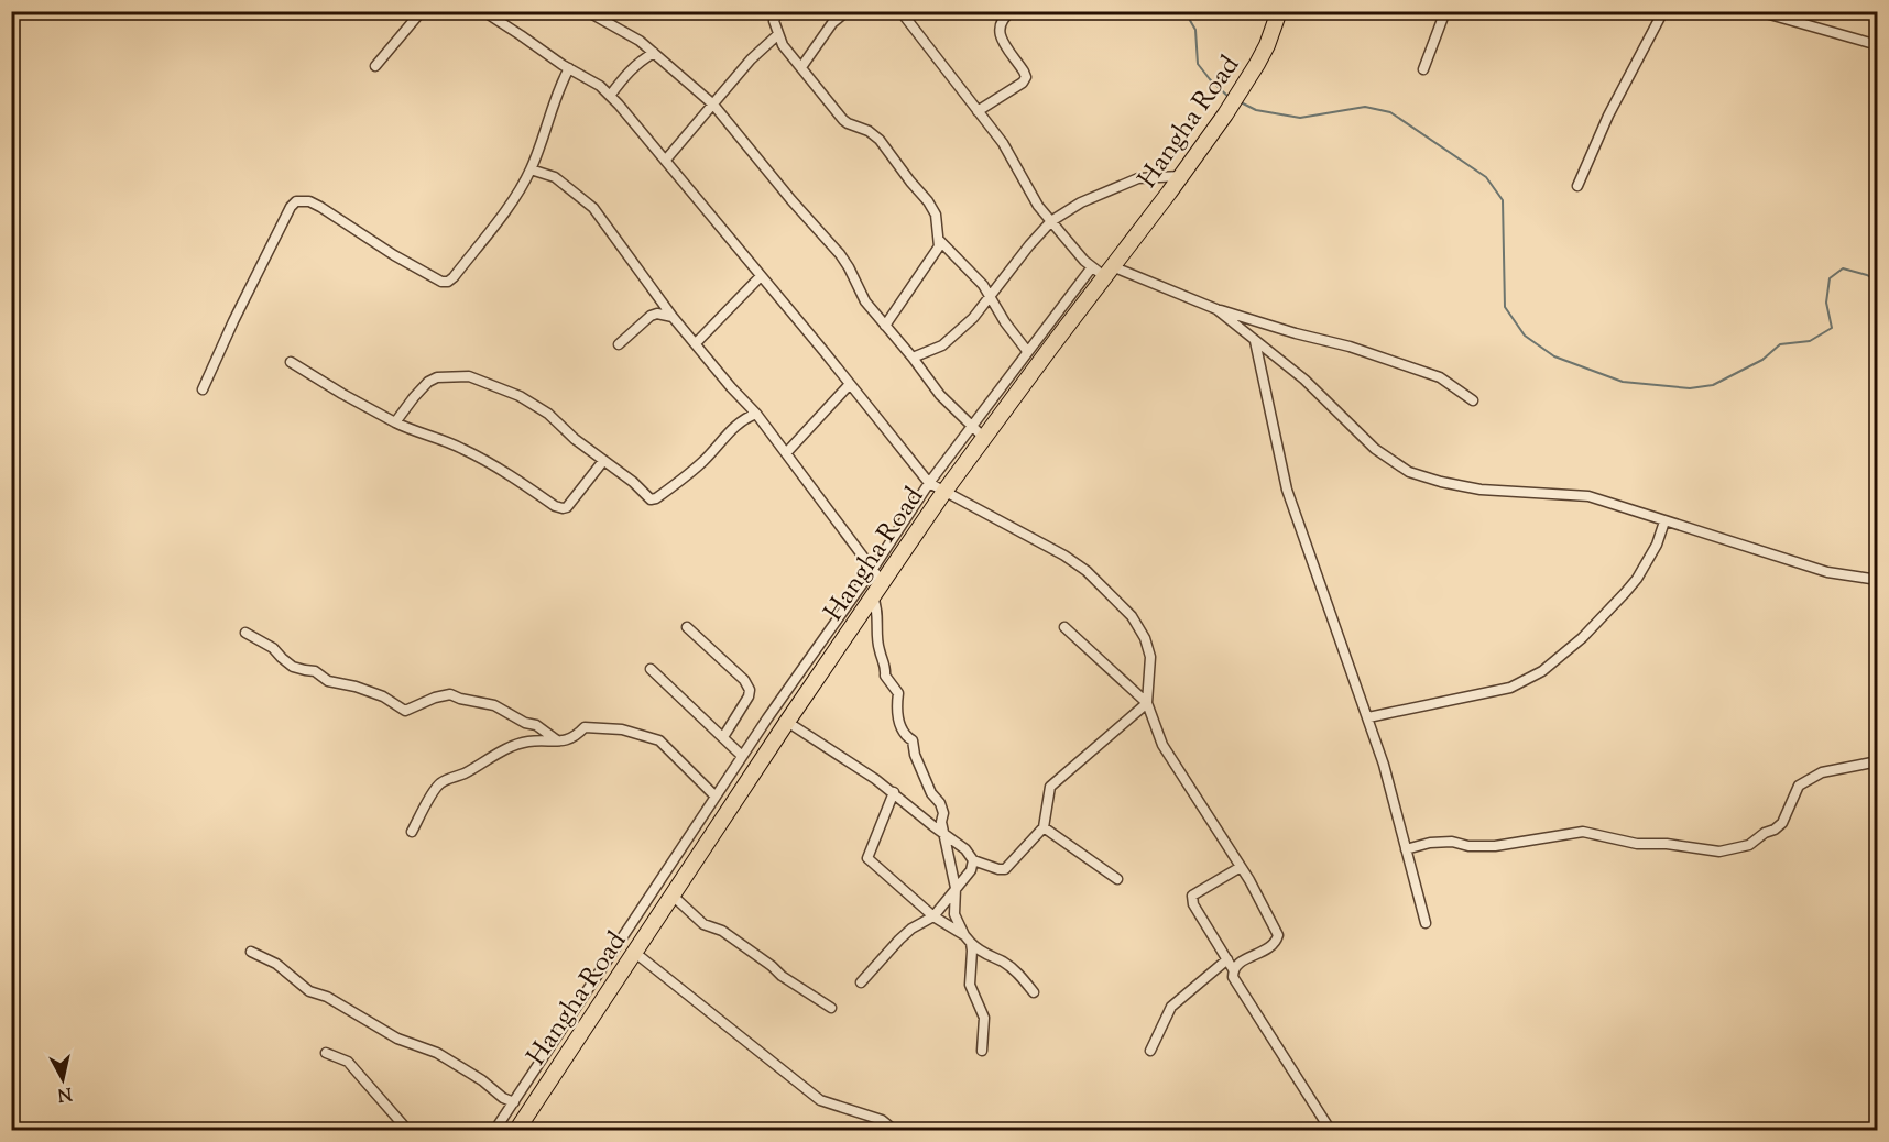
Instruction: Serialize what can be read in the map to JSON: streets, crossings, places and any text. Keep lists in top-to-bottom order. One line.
{"streets":{"highway":["Hangha Road"]},"north":"bottom"}
